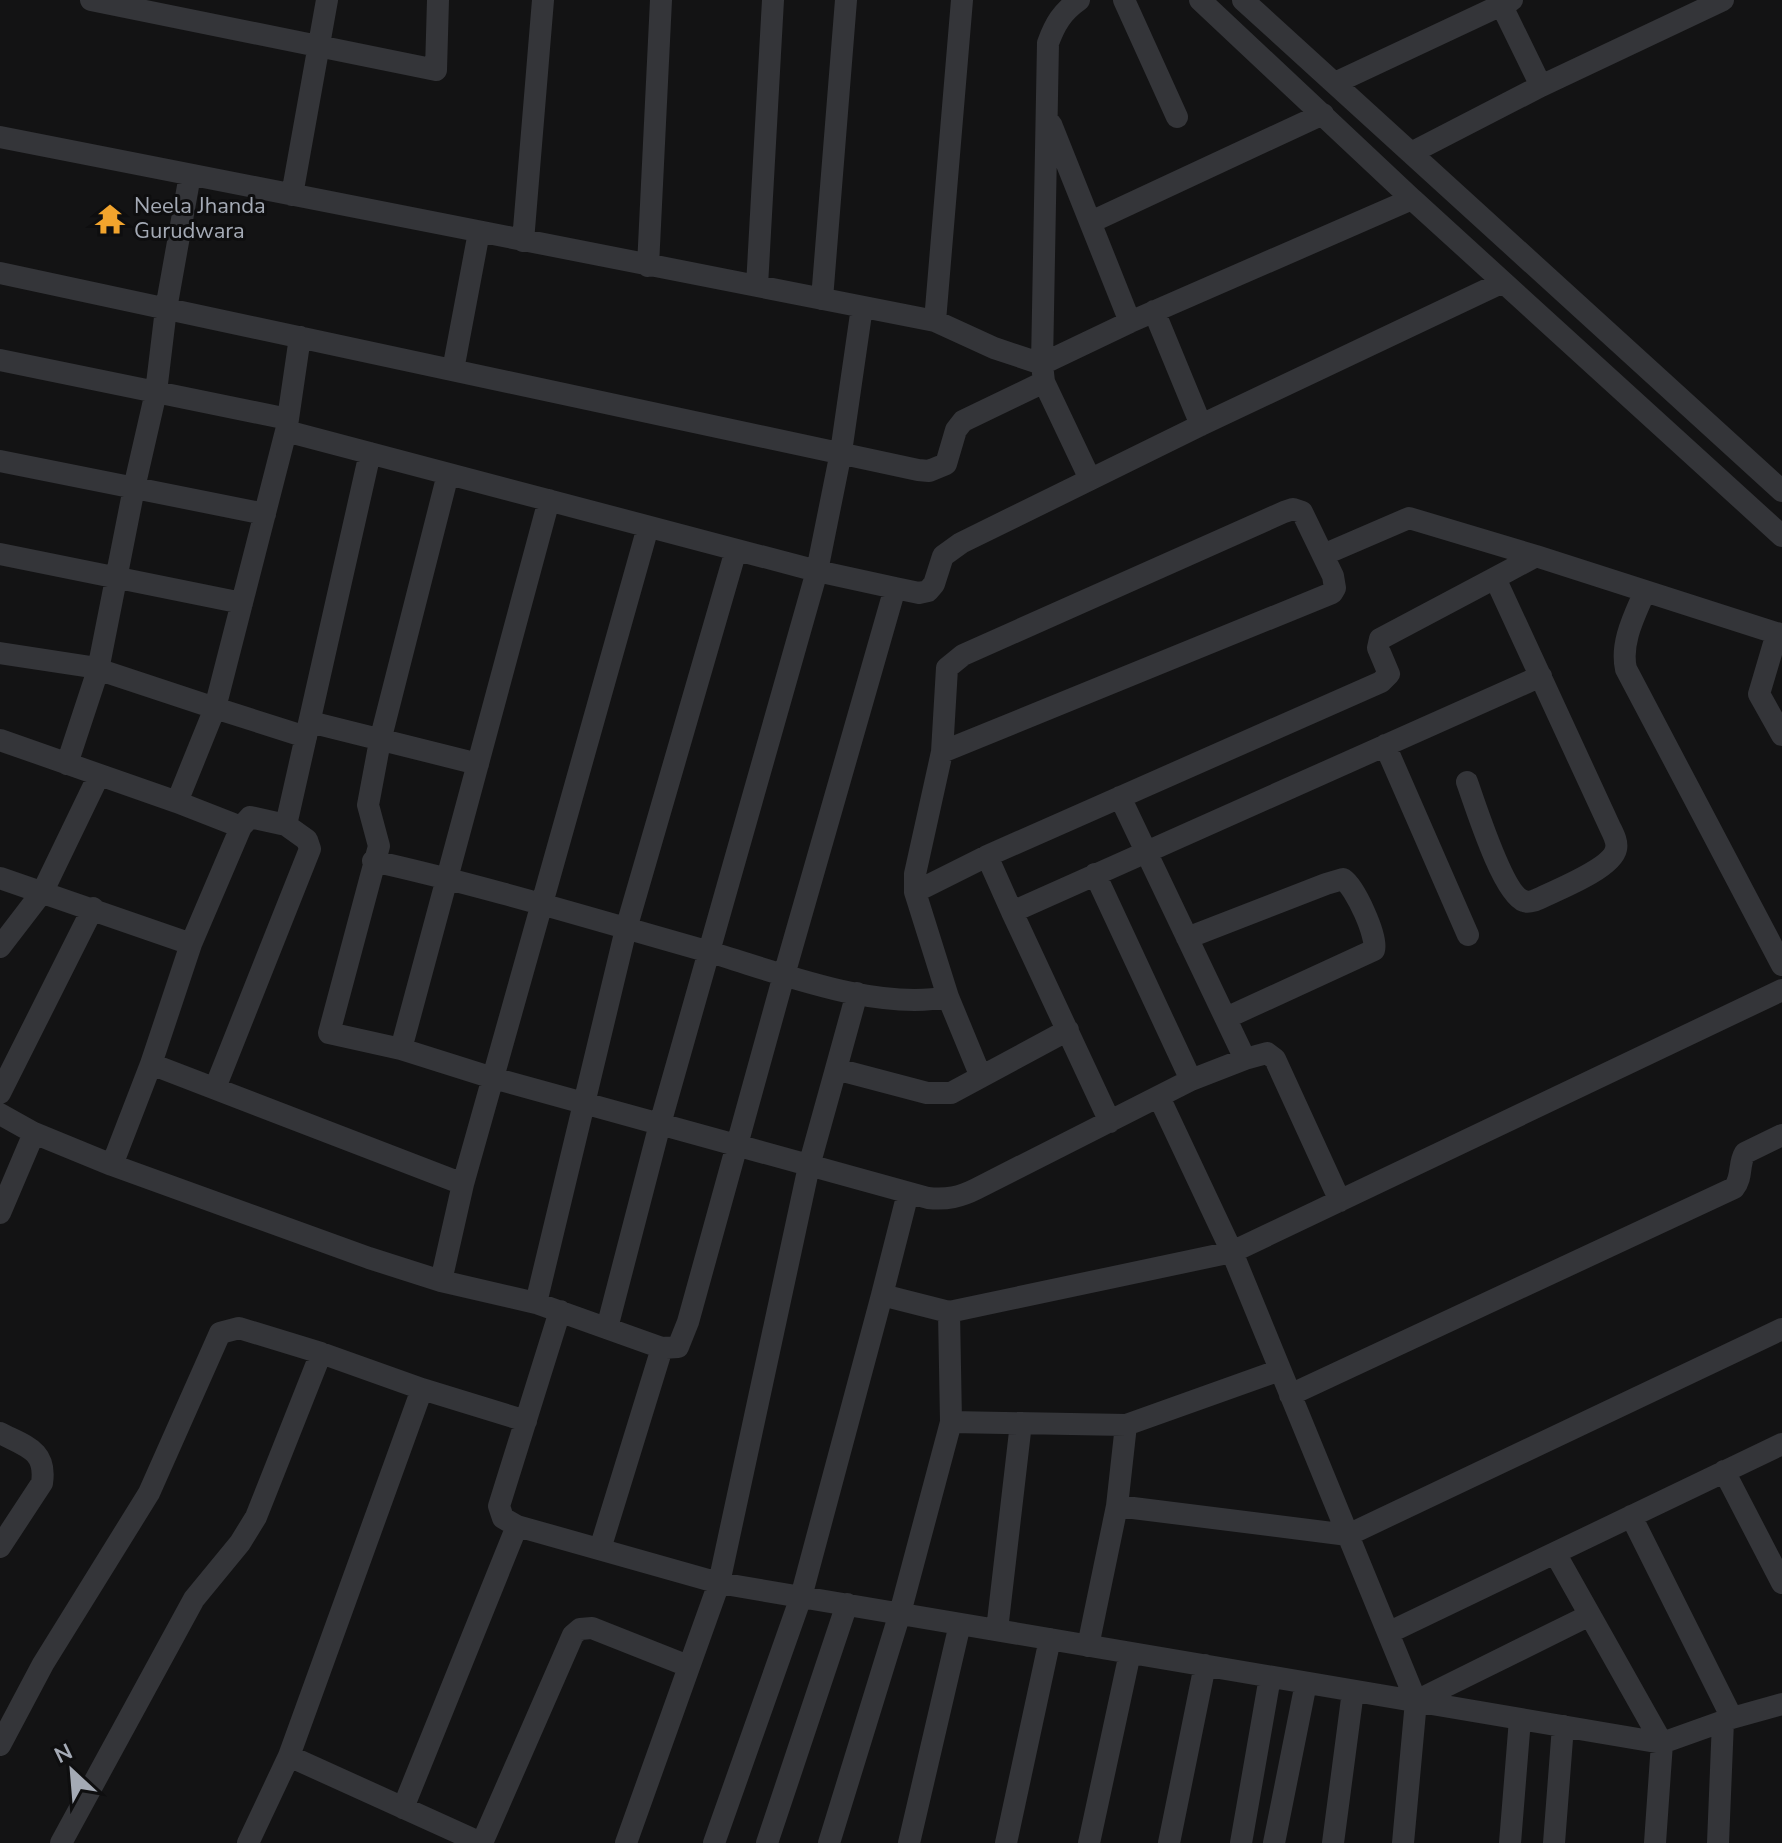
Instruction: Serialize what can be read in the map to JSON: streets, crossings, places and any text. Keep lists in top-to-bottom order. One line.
{"places":{"temple":["Neela Jhanda Gurudwara"]},"north":"top left"}
